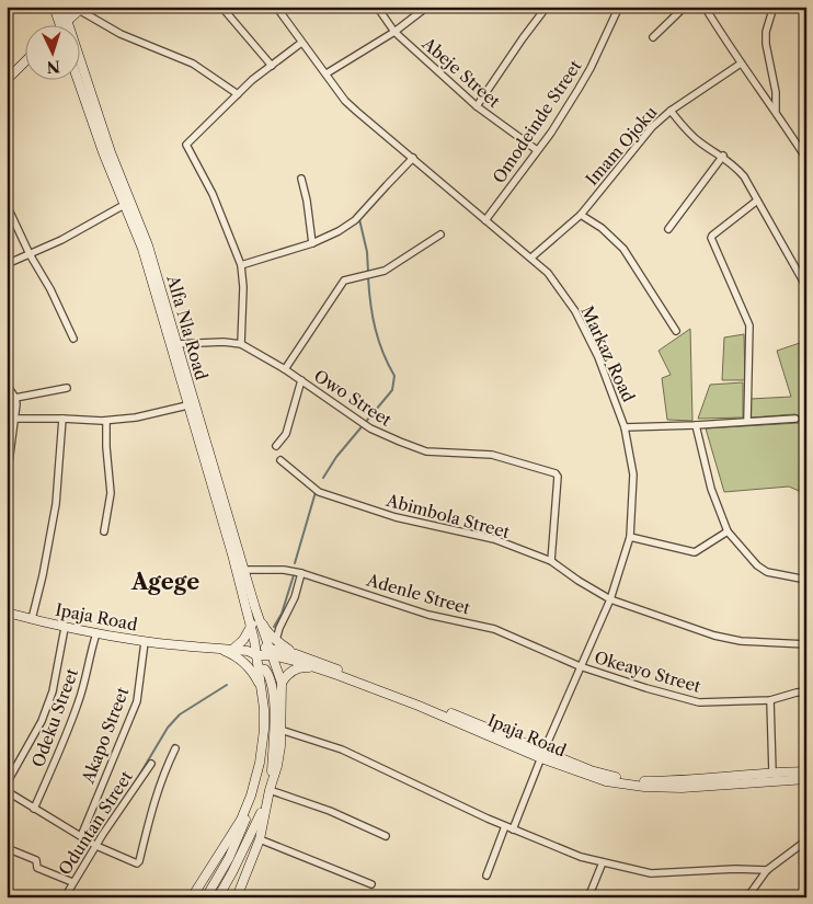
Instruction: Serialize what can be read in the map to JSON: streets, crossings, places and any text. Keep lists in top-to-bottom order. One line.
{"streets":{"main road":["Alfa Nla Road","Ipaja Road"],"street":["Abeje Street","Omodeinde Street","Imam Ojoku","Markaz Road","Owo Street","Abimbola Street","Adenle Street","Okeayo Street","Odeku Street","Akapo Street","Oduntan Street"]},"crossings":[["Abeje Street","Omodeinde Street"],["Omodeinde Street","Markaz Road"],["Imam Ojoku","Markaz Road"],["Alfa Nla Road","Owo Street"],["Alfa Nla Road","Adenle Street"],["Alfa Nla Road","Ipaja Road"],["Markaz Road","Abimbola Street"],["Markaz Road","Adenle Street"],["Markaz Road","Ipaja Road"],["Markaz Road","Okeayo Street"],["Owo Street","Abimbola Street"],["Adenle Street","Okeayo Street"],["Ipaja Road","Odeku Street"],["Ipaja Road","Akapo Street"]],"districts":["Agege"],"north":"bottom"}
